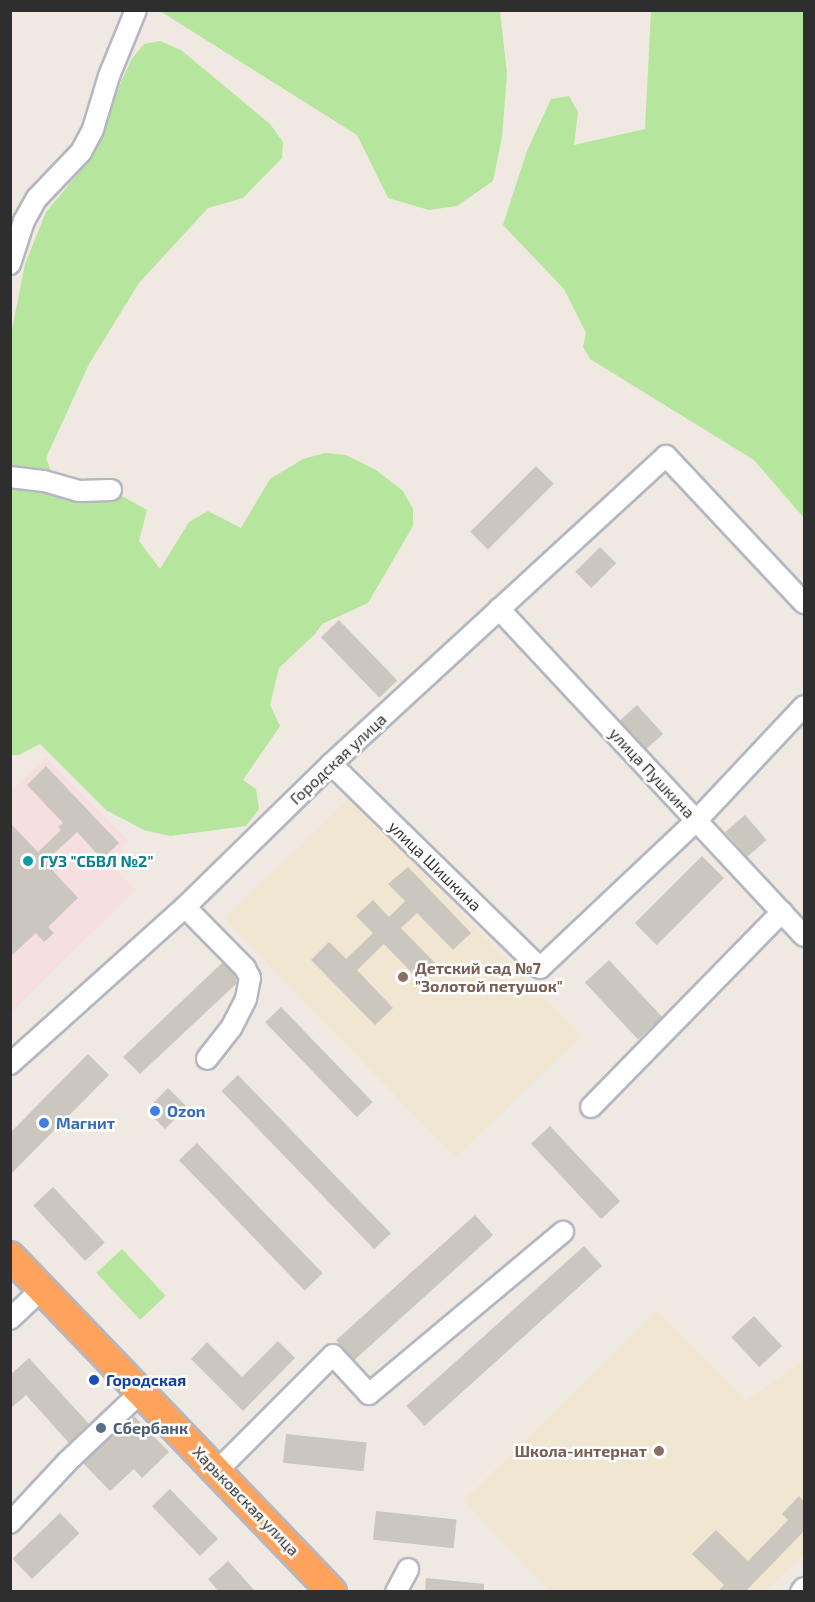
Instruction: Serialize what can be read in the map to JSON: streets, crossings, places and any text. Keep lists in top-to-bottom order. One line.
{"streets":{"highway":["Харьковская улица"],"street":["Городская улица","улица Пушкина","улица Шишкина"]},"crossings":[["Городская улица","улица Пушкина"],["Городская улица","улица Шишкина"],["улица Пушкина","улица Шишкина"]],"places":["ГУЗ \"СБВЛ №2\"","Детский сад №7 \"Золотой петушок\"","Ozon","Магнит","Городская","Сбербанк","Школа-интернат"]}
